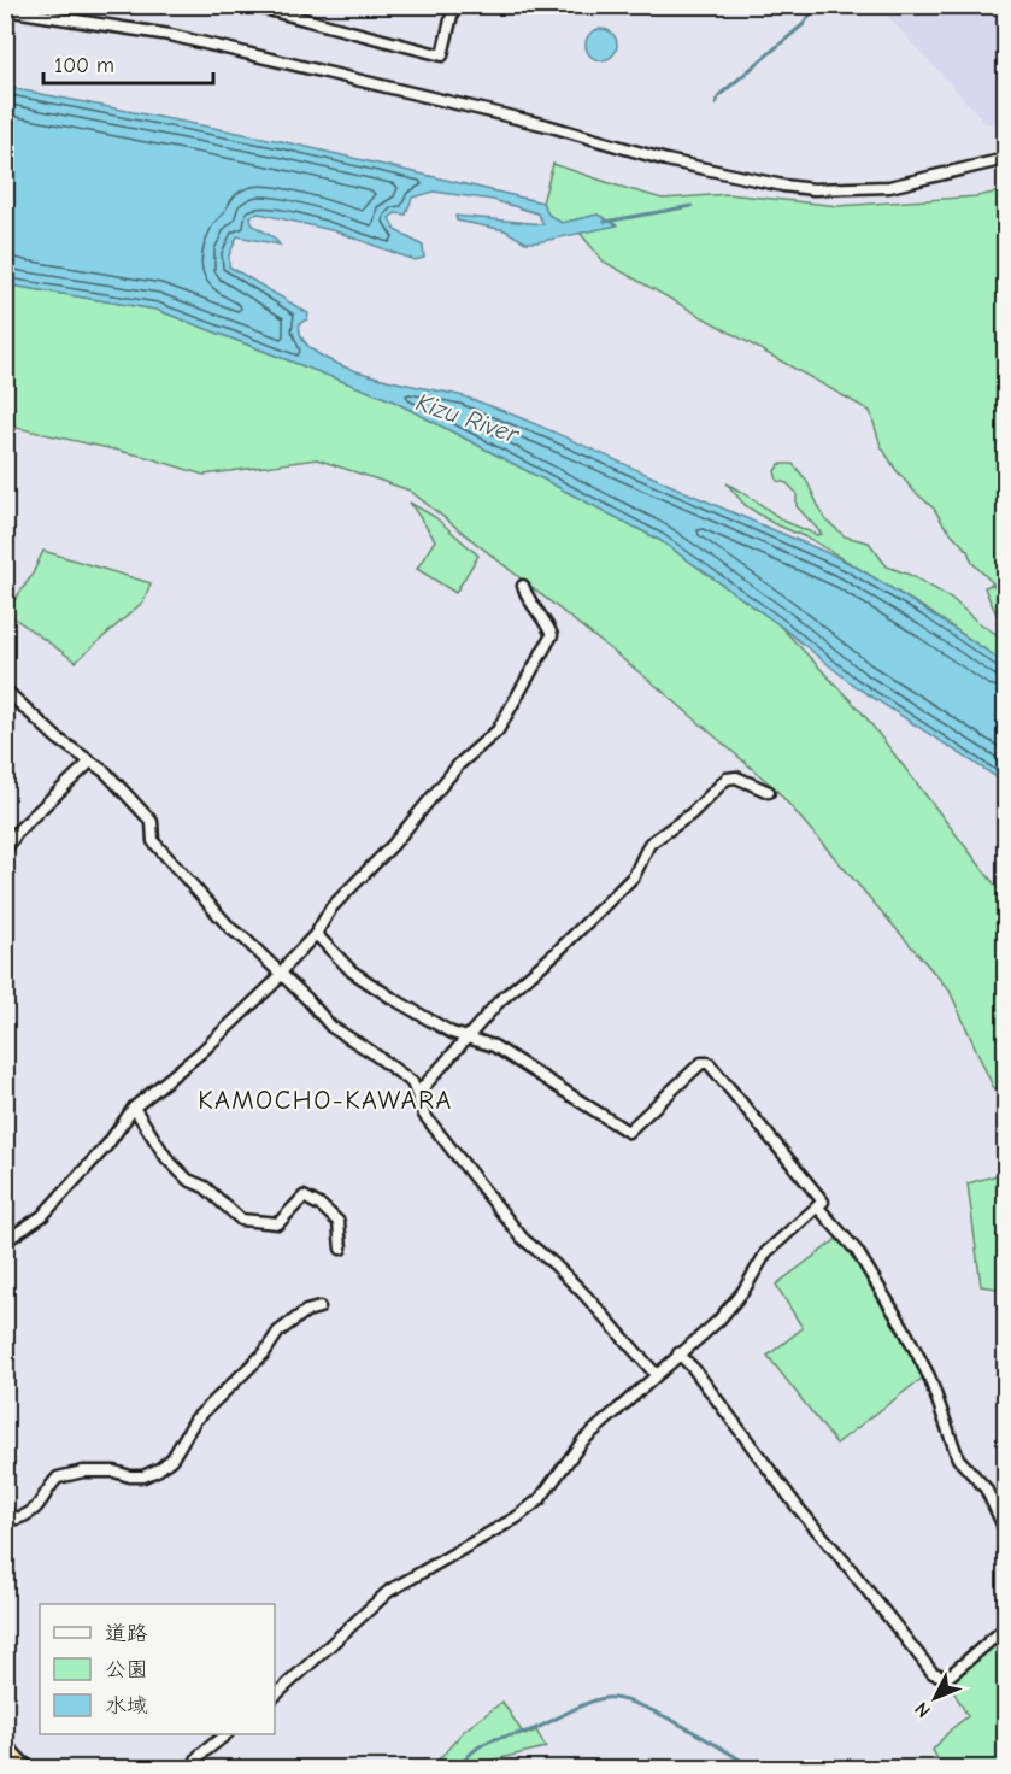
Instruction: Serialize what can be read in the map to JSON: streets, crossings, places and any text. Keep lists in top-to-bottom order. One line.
{"districts":["KAMOCHO-KAWARA"],"water":["Kizu River"],"legend":["道路","公園","水域"],"scale_bar":"100 m","north":"bottom left"}
